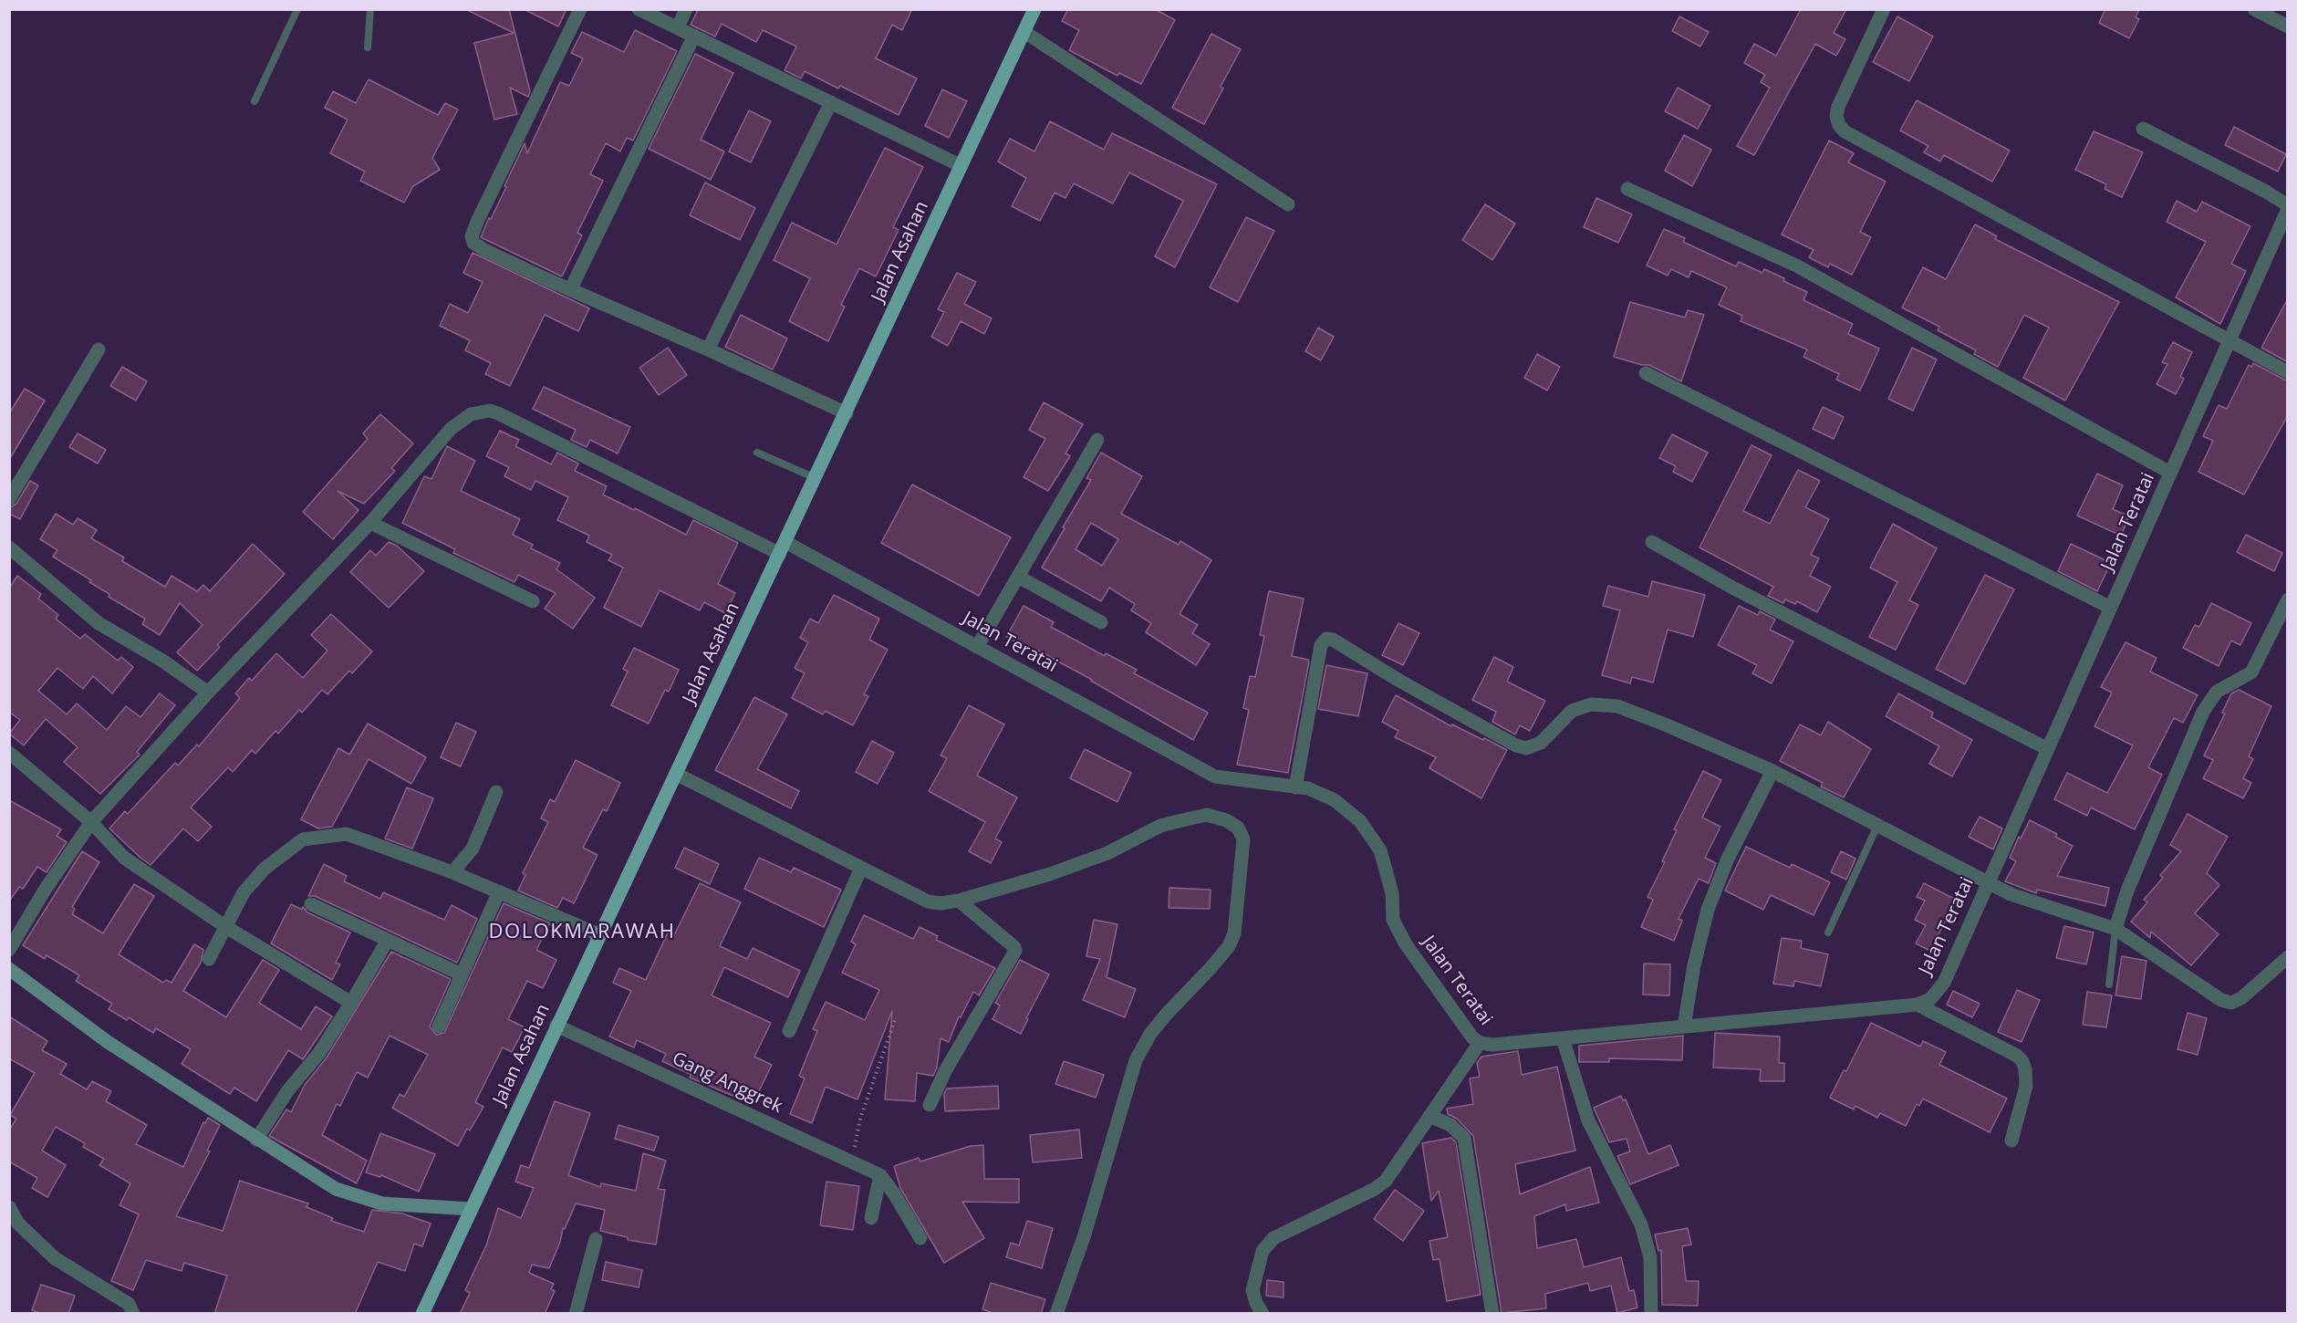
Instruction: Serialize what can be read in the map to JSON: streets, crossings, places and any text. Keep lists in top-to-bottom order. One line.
{"streets":{"main road":["Jalan Asahan"],"street":["Jalan Teratai","Gang Anggrek"]},"crossings":[["Jalan Asahan","Jalan Teratai"],["Jalan Asahan","Gang Anggrek"]],"districts":["DOLOKMARAWAH"]}
